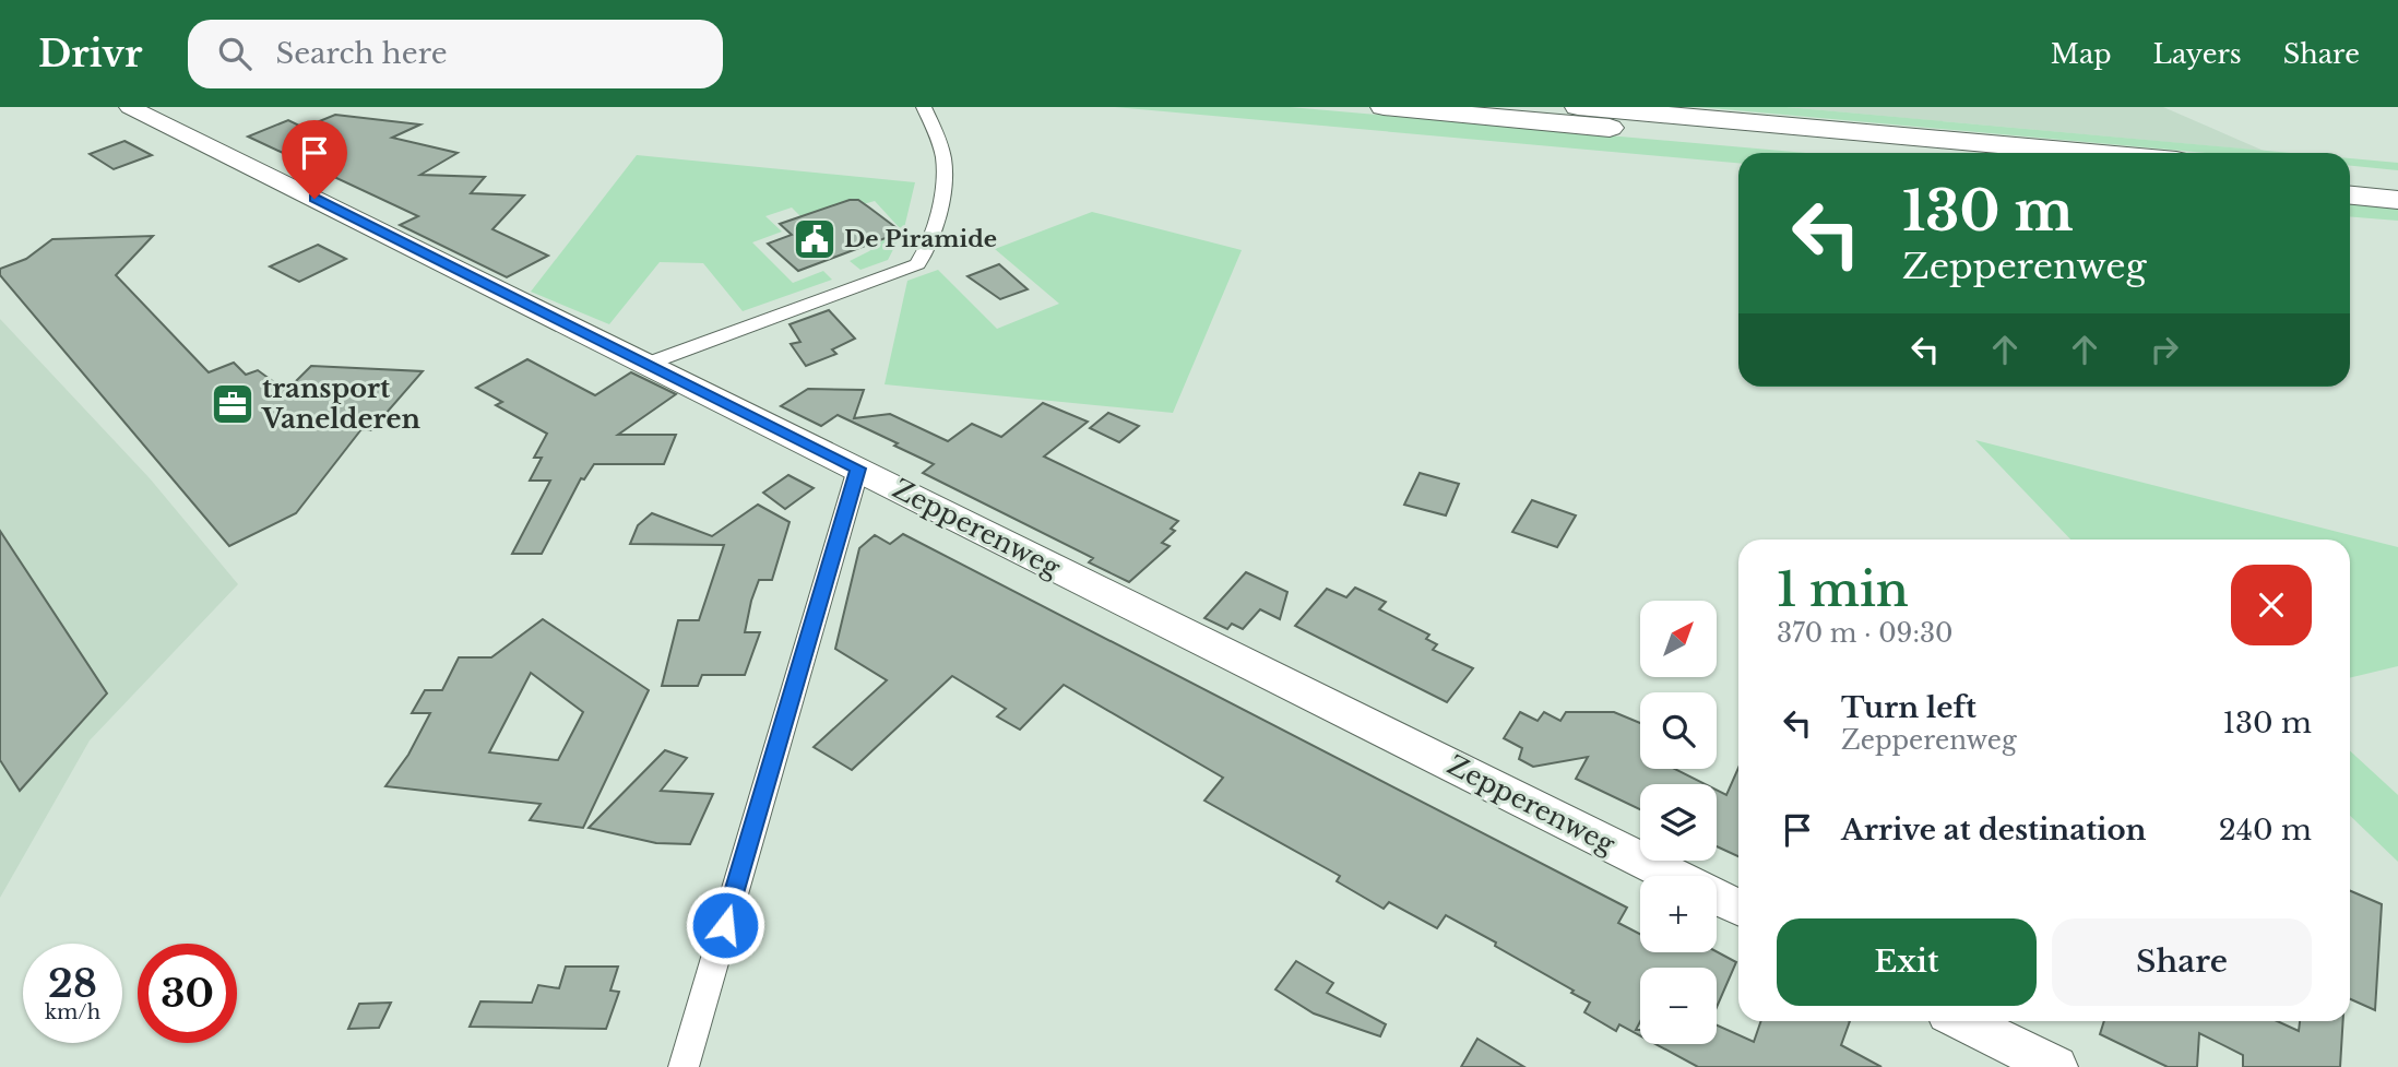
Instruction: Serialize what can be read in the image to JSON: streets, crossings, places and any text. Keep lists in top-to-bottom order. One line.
{"streets":{"street":["Zepperenweg"]},"places":{"public building":["De Piramide"],"office":["transport Vanelderen"]},"north":"top right","page":{"header":"Drivr","search":"Search here","nav":["Map","Layers","Share"],"turn":["130 m","Zepperenweg"],"heading":["1 min","370 m · 09:30"],"map_buttons":["+","−"],"list":[{"name":"Turn left","note":"Zepperenweg","value":"130 m"},{"name":"Arrive at destination","value":"240 m"}],"buttons":["Exit","Share"],"speed":"28 km/h","limit":"30"}}
